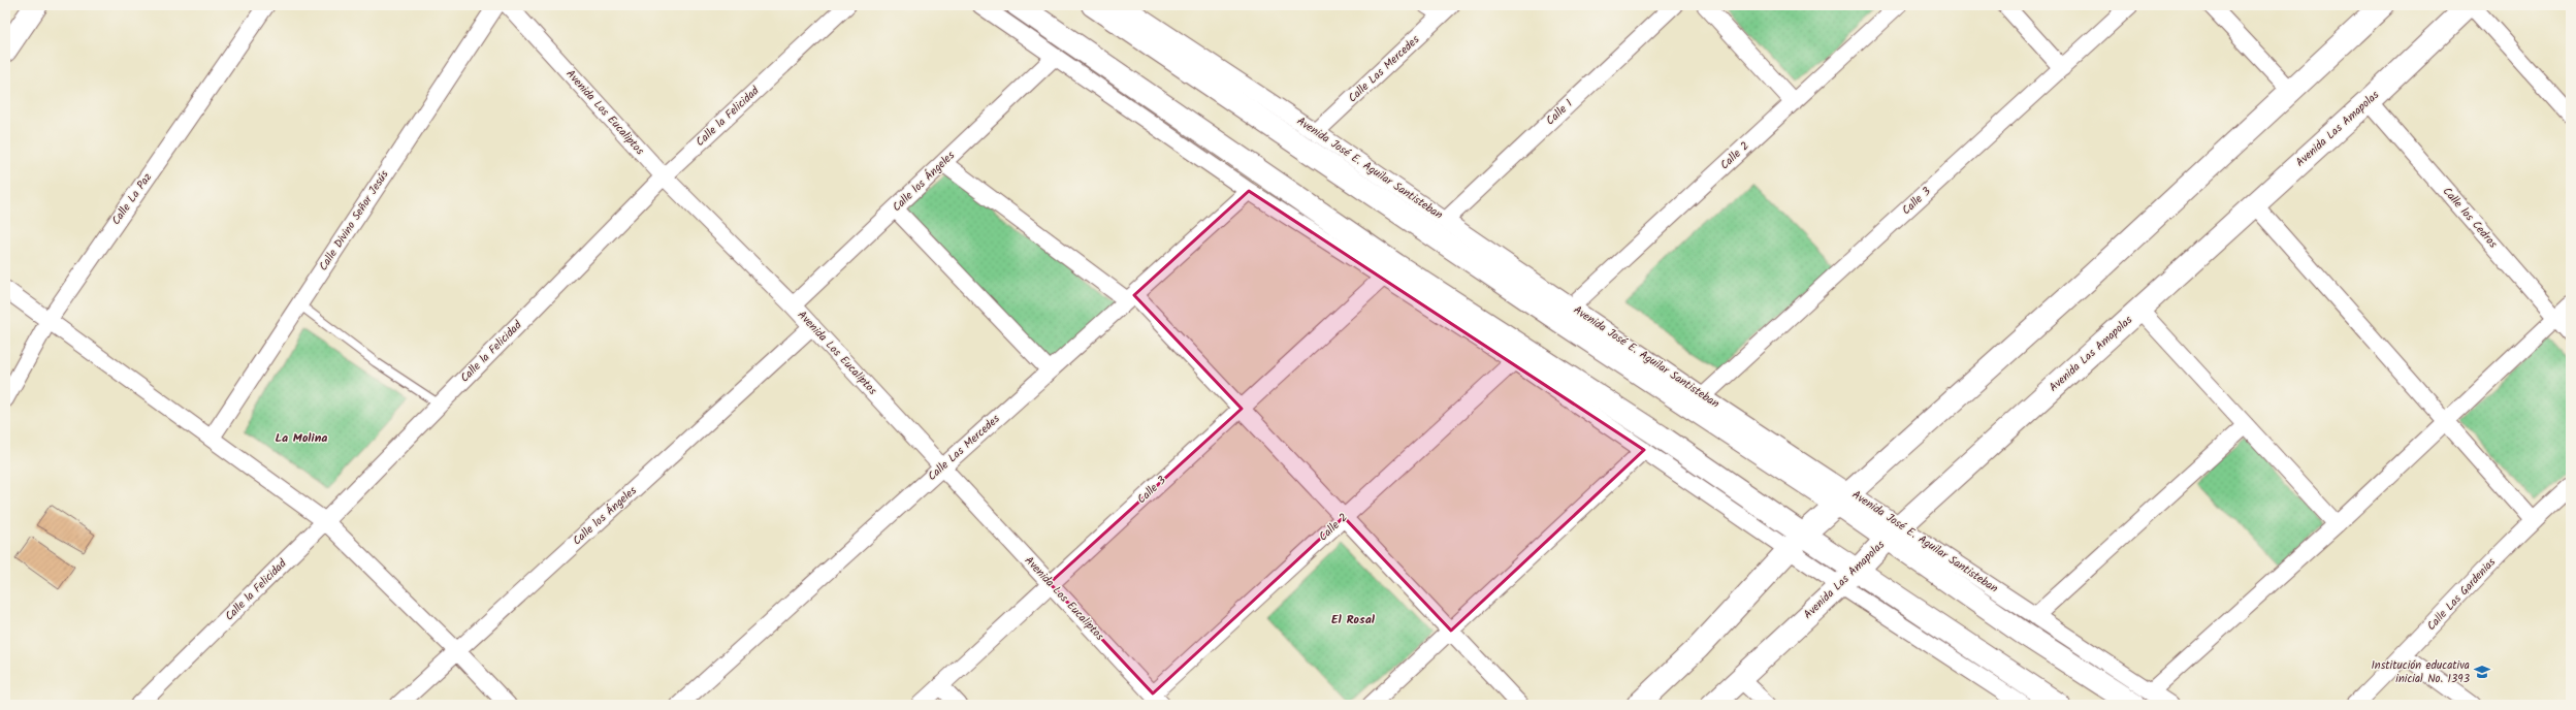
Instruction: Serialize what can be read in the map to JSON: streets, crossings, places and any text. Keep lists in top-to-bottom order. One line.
{"streets":{"main road":["Avenida Las Amapolas","Avenida José E. Aguilar Santisteban"],"street":["Calle Las Mercedes","Avenida Los Eucaliptos","Calle 1","Calle la Felicidad","Calle 2","Calle los Ángeles","Calle La Paz","Calle 3","Calle los Cedros","Calle Divino Señor Jesús","Calle Las Gardenias"]},"crossings":[["Calle Las Mercedes","Avenida Los Eucaliptos"],["Calle Las Mercedes","Avenida José E. Aguilar Santisteban"],["Avenida Los Eucaliptos","Calle la Felicidad"],["Avenida Los Eucaliptos","Calle 2"],["Avenida Los Eucaliptos","Calle los Ángeles"],["Avenida Los Eucaliptos","Calle 3"],["Calle 1","Avenida José E. Aguilar Santisteban"],["Avenida Las Amapolas","Avenida José E. Aguilar Santisteban"],["Avenida Las Amapolas","Calle los Cedros"],["Calle 2","Avenida José E. Aguilar Santisteban"],["Avenida José E. Aguilar Santisteban","Calle 3"]],"districts":["La Molina","El Rosal"],"places":{"school or university":["Institución educativa inicial No. 1393"]}}
